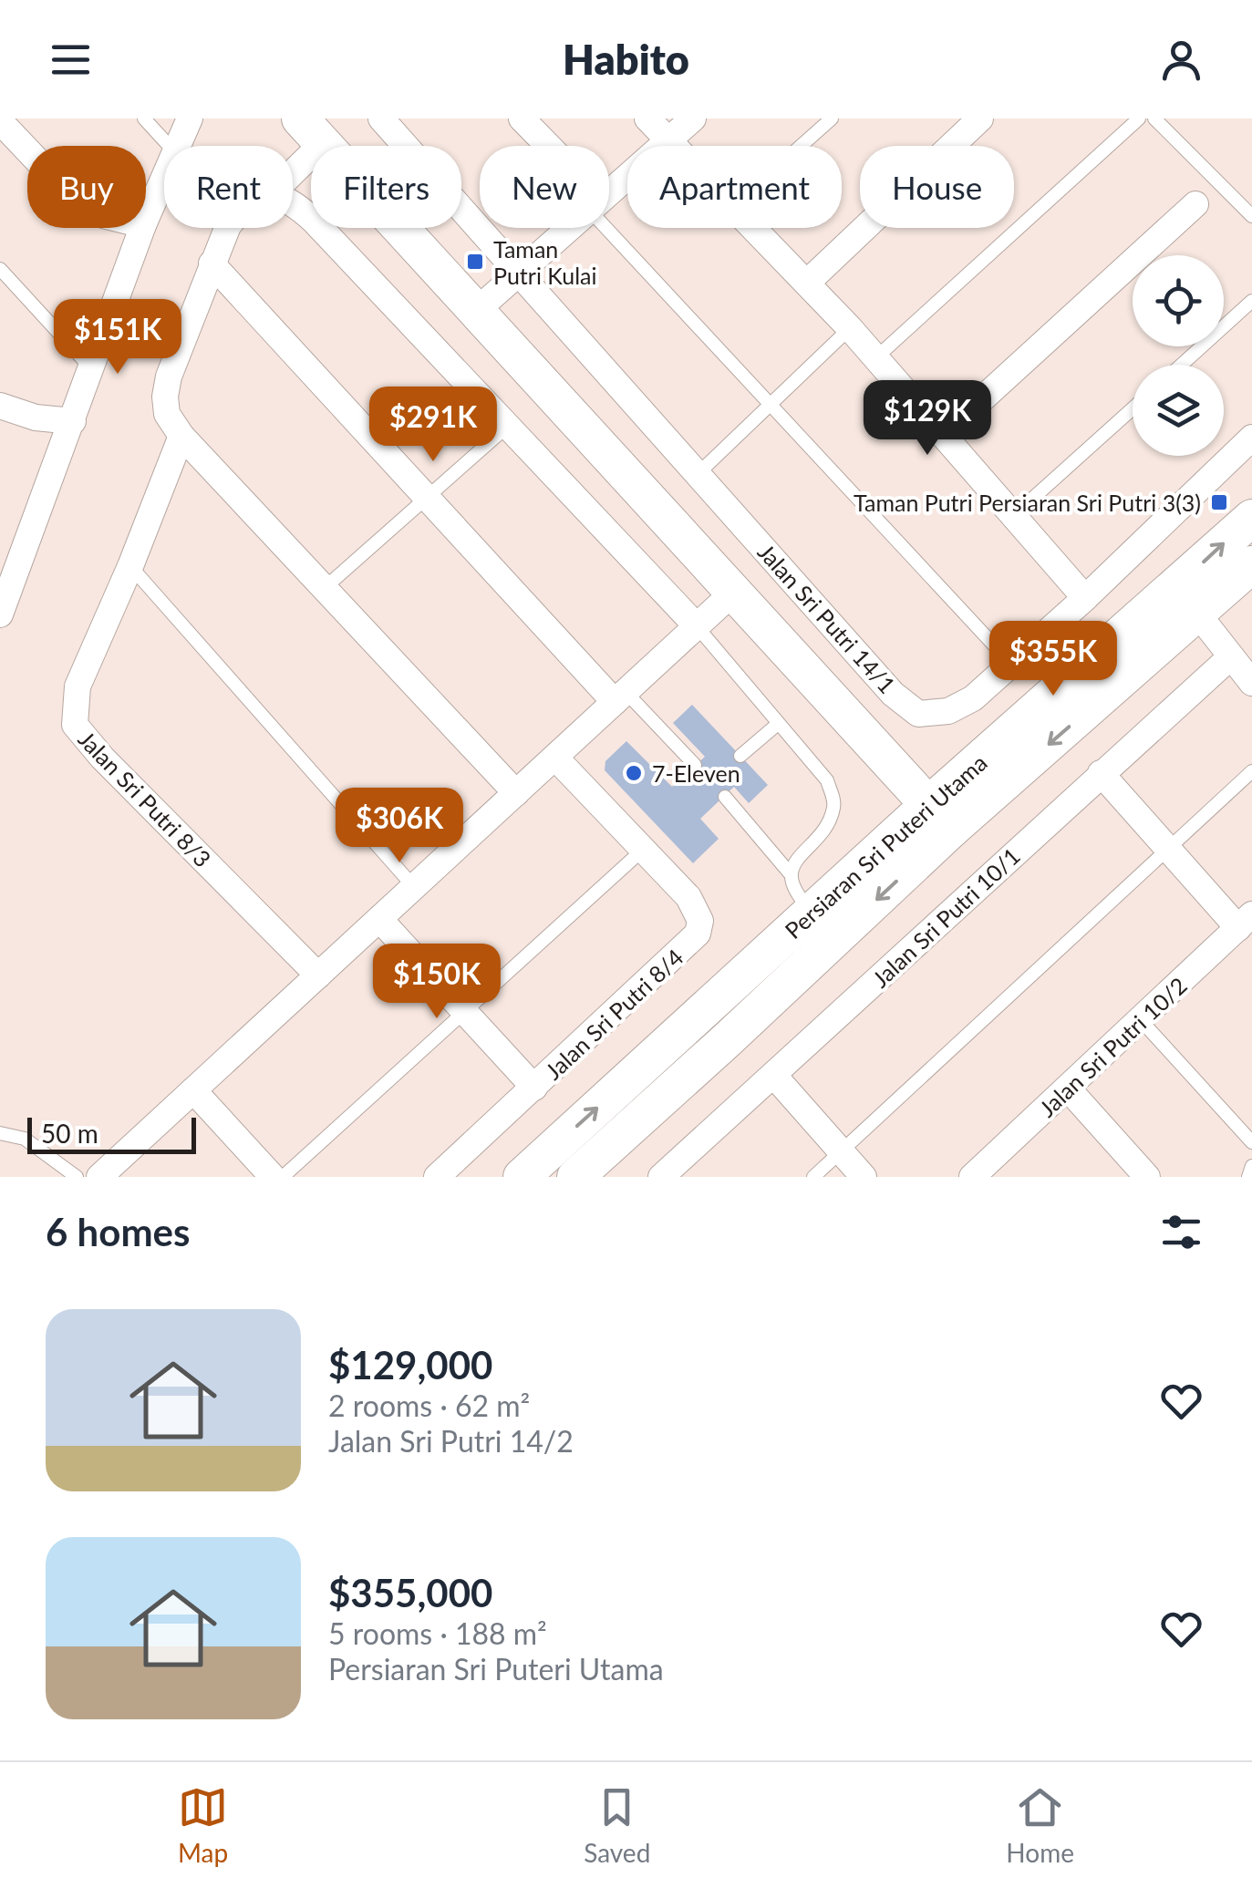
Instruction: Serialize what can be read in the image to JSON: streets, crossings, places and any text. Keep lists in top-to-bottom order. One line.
{"streets":{"street":["Jalan Sri Putri 14/1","Jalan Sri Putri 8/3","Persiaran Sri Puteri Utama","Jalan Sri Putri 10/1","Jalan Sri Putri 8/4","Jalan Sri Putri 10/2"]},"places":{"transit":["Taman Putri Kulai","Taman Putri Persiaran Sri Putri 3(3)"],"other":["7-Eleven"]},"scale_bar":"50 m","page":{"header":"Habito","chip":["Buy","Rent","Filters","New","Apartment","House"],"price":["$151K","$129K","$291K","$355K","$306K","$150K"],"scale":"50 m","heading":"6 homes","list":[{"name":"$129,000","note":"2 rooms · 62 m² · Jalan Sri Putri 14/2"},{"name":"$355,000","note":"5 rooms · 188 m² · Persiaran Sri Puteri Utama"}],"tabs":["Map","Saved","Home"]}}
